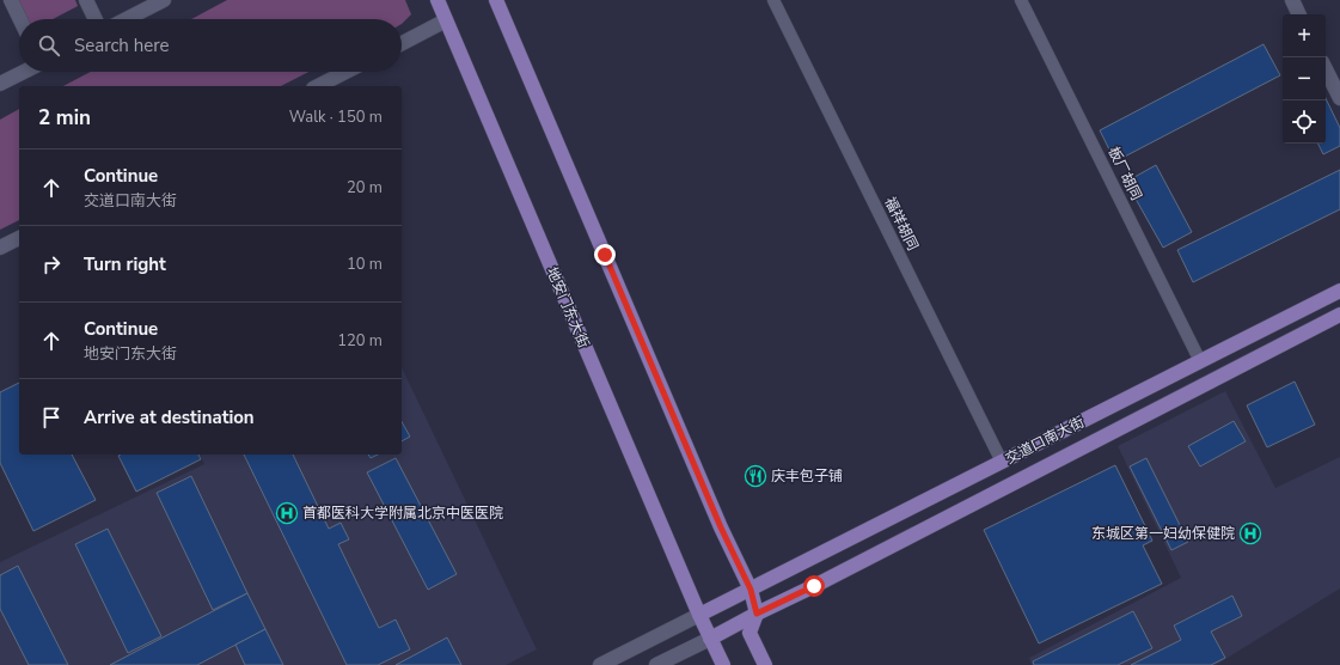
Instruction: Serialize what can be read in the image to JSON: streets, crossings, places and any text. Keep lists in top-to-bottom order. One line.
{"streets":{"main road":["地安门东大街","交道口南大街"],"lane":["板厂胡同","福祥胡同"]},"crossings":[["板厂胡同","交道口南大街"],["福祥胡同","交道口南大街"],["地安门东大街","交道口南大街"]],"places":{"restaurant":["庆丰包子铺"],"hospital":["首都医科大学附属北京中医医院","东城区第一妇幼保健院"]},"page":{"map_buttons":["+","−"],"search":"Search here","heading":["2 min","Walk · 150 m"],"list":[["Continue","交道口南大街","20 m"],["Turn right","10 m"],["Continue","地安门东大街","120 m"],"Arrive at destination"]}}
